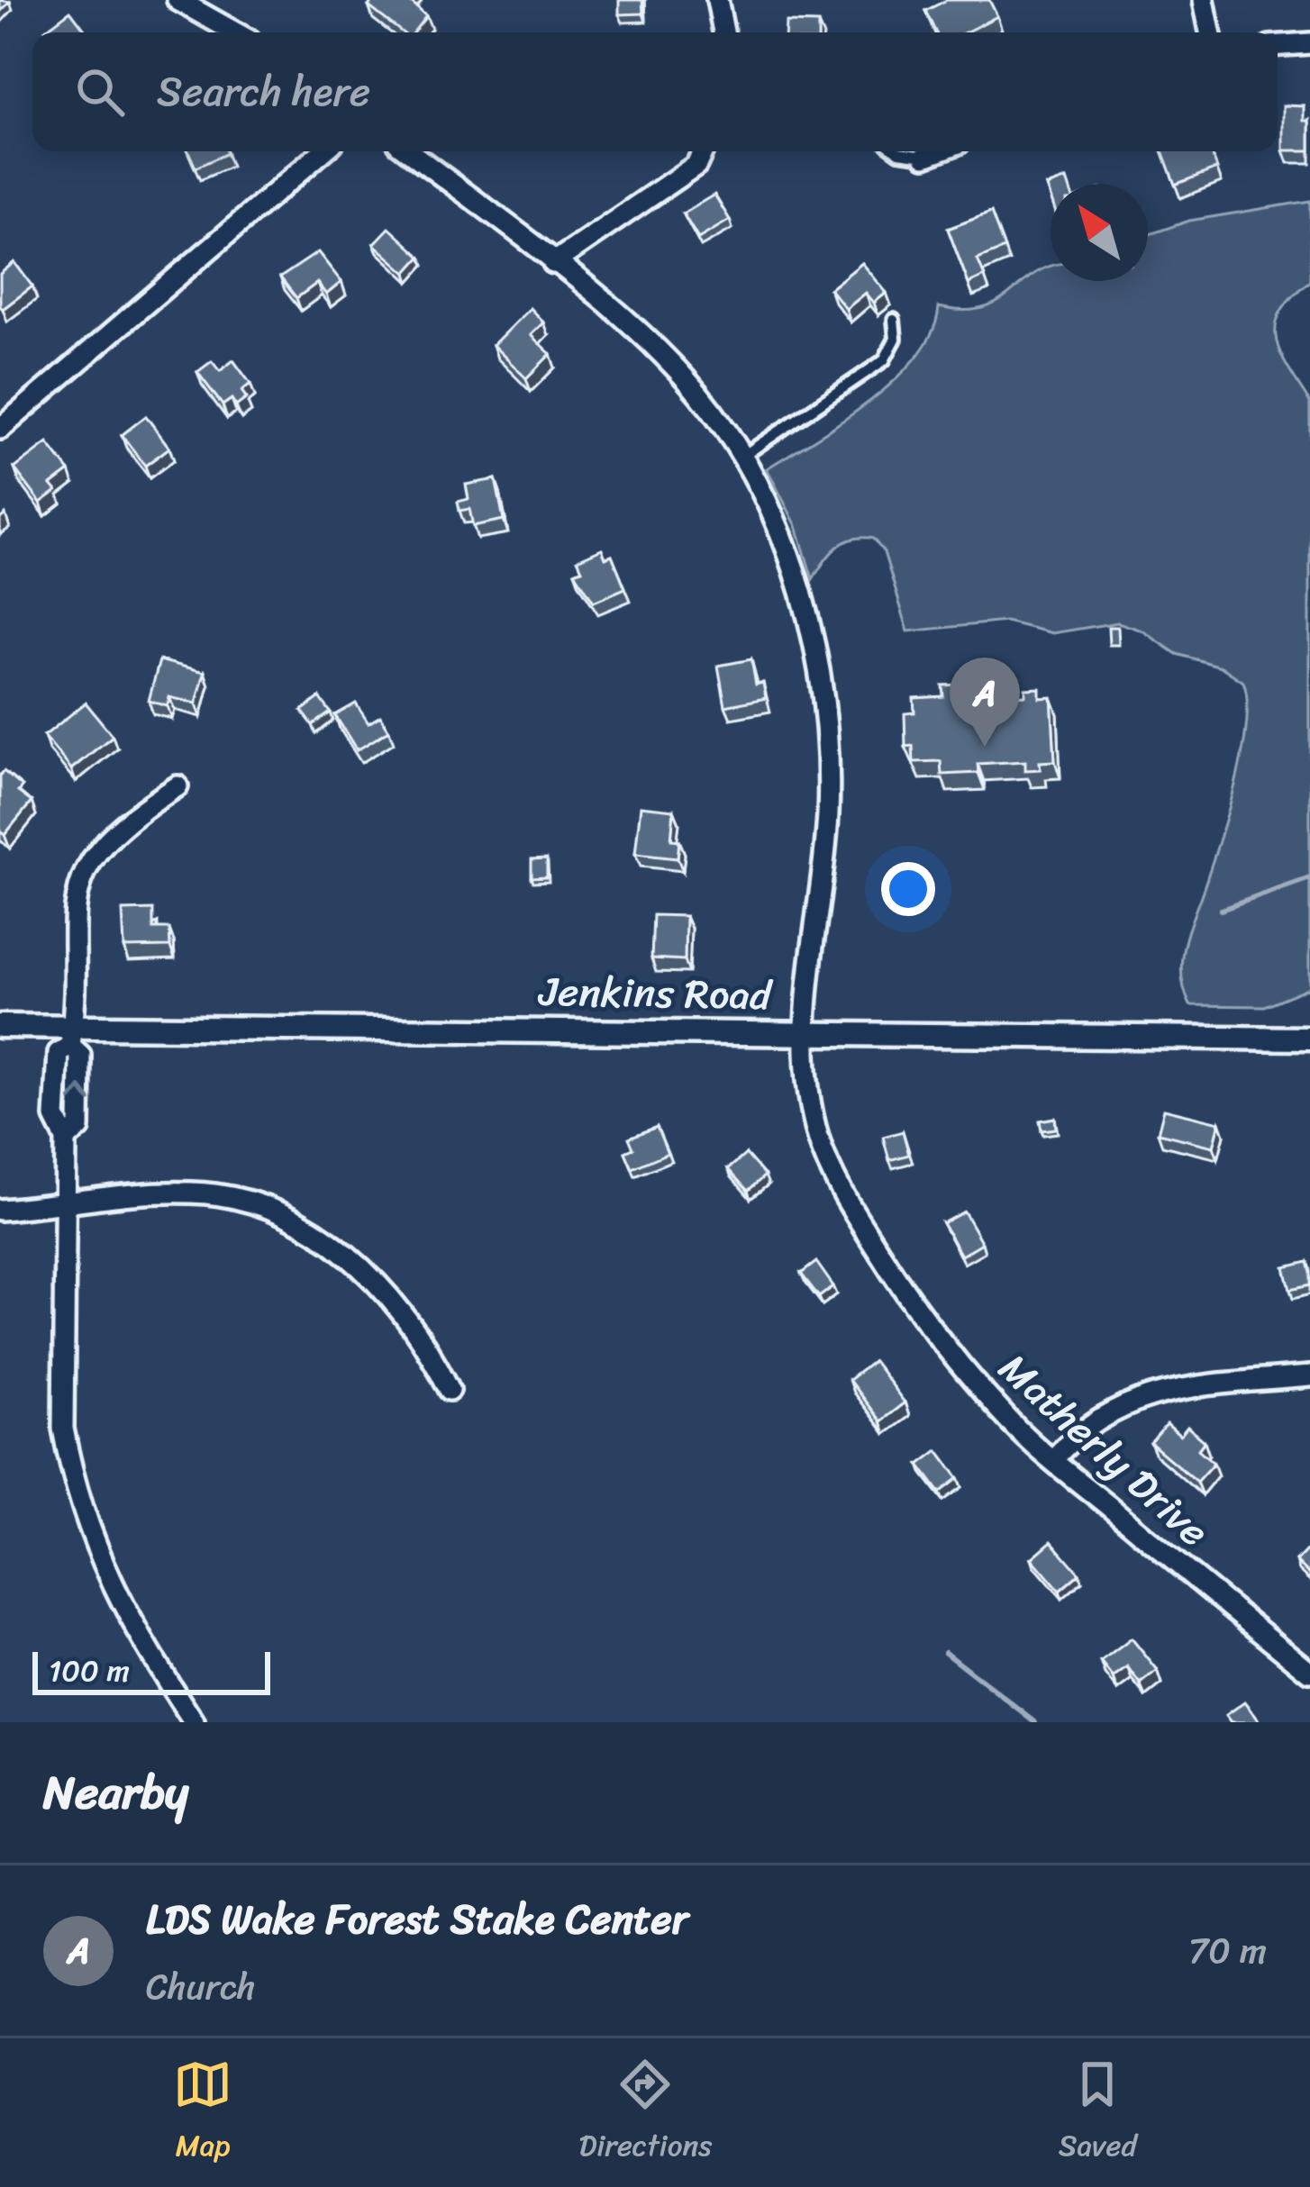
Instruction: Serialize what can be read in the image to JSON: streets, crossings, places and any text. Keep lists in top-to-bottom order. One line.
{"streets":{"street":["Jenkins Road","Matherly Drive"]},"crossings":[["Jenkins Road","Matherly Drive"]],"scale_bar":"100 m","north":"top left","page":{"search":"Search here","pins":"A","scale":"100 m","heading":"Nearby","list":[{"mark":"A","name":"LDS Wake Forest Stake Center","note":"Church","value":"70 m"}],"nav":["Map","Directions","Saved"]}}
